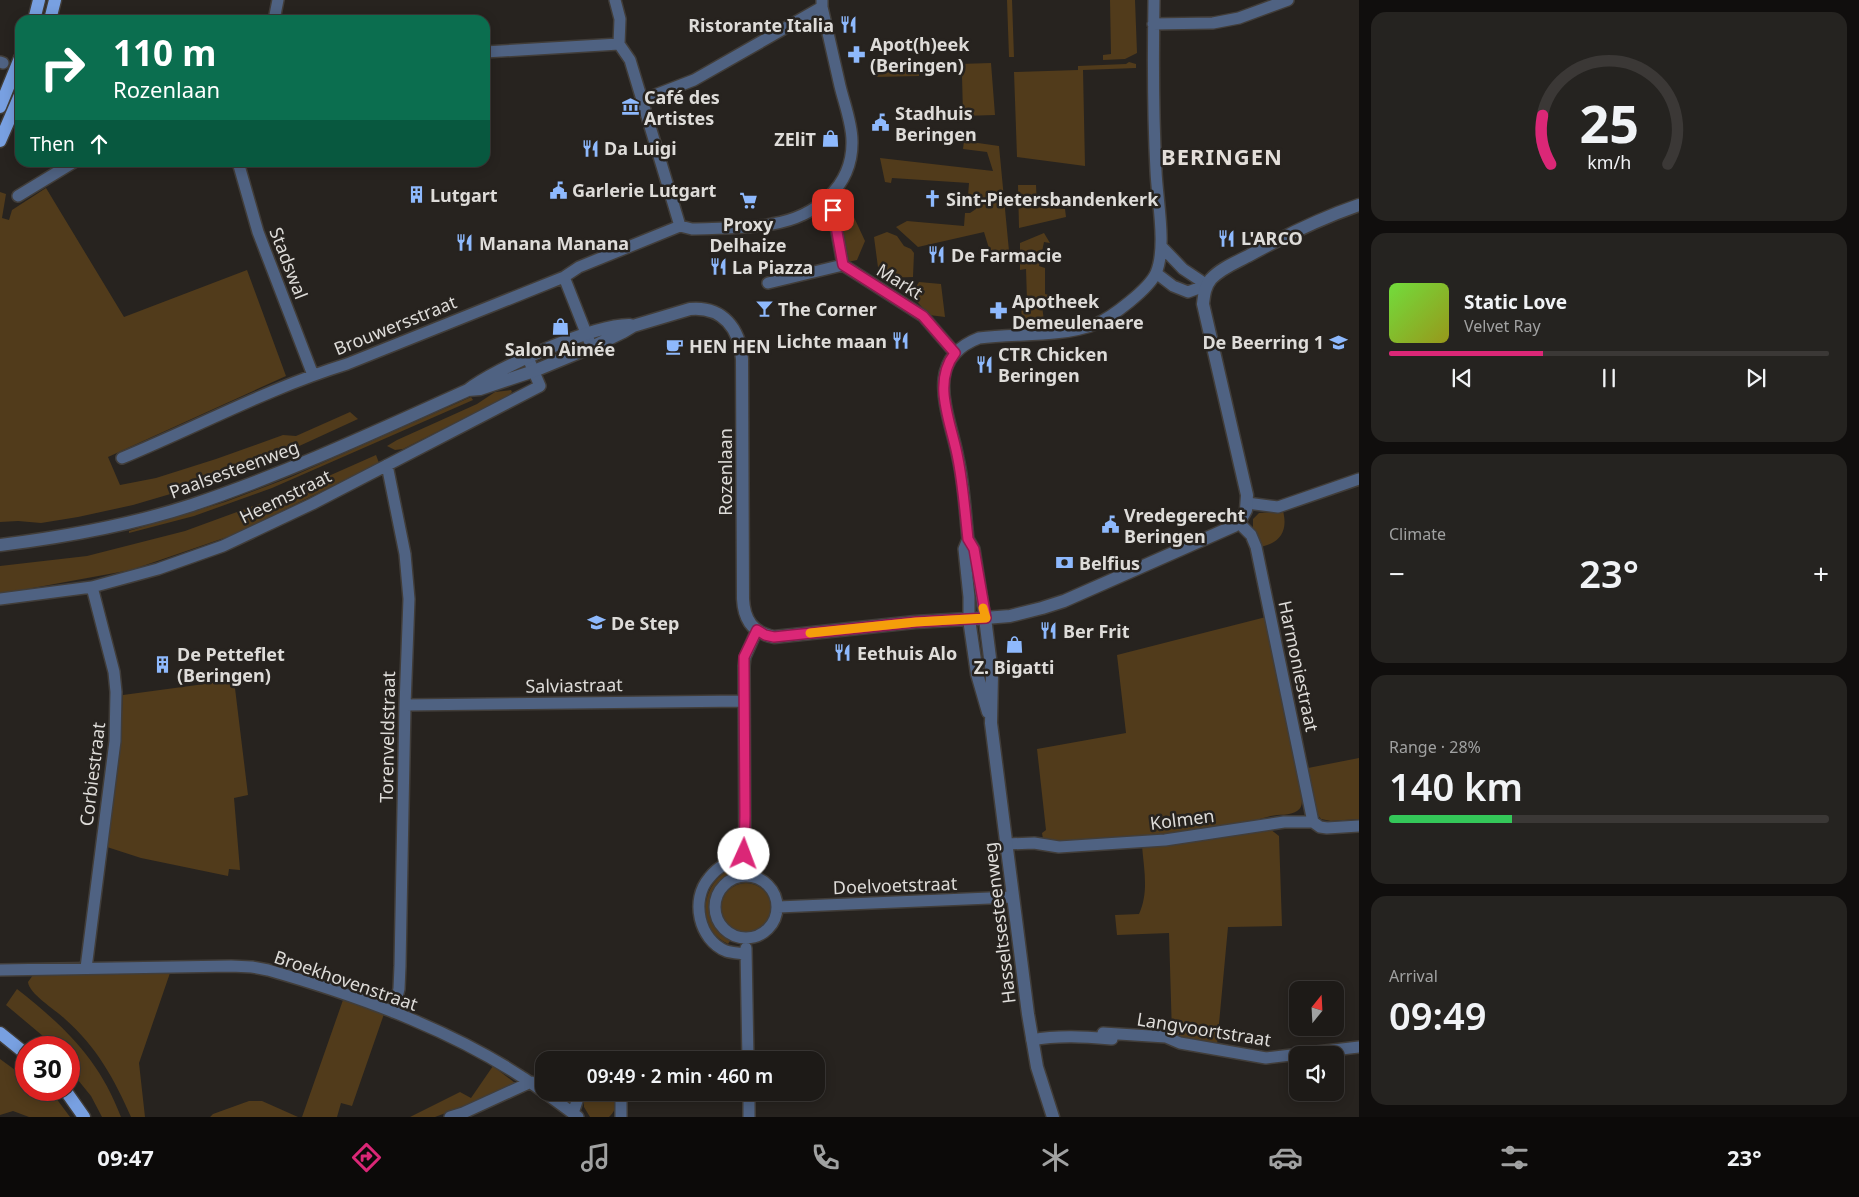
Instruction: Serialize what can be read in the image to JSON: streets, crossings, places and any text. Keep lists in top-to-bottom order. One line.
{"streets":{"street":["Stadswal","Markt","Brouwersstraat","Paalsesteenweg","Rozenlaan","Heemstraat","Harmoniestraat","Salviastraat","Torenveldstraat","Corbiestraat","Kolmen","Doelvoetstraat","Hasseltsesteenweg","Broekhovenstraat","Langvoortstraat"]},"crossings":[["Stadswal","Brouwersstraat"],["Markt","Hasseltsesteenweg"],["Paalsesteenweg","Rozenlaan"],["Paalsesteenweg","Heemstraat"],["Heemstraat","Torenveldstraat"],["Heemstraat","Corbiestraat"],["Harmoniestraat","Kolmen"],["Salviastraat","Torenveldstraat"],["Torenveldstraat","Broekhovenstraat"],["Corbiestraat","Broekhovenstraat"],["Kolmen","Hasseltsesteenweg"],["Doelvoetstraat","Hasseltsesteenweg"],["Hasseltsesteenweg","Langvoortstraat"]],"districts":["BERINGEN"],"places":{"restaurant":["Ristorante Italia","Da Luigi","L'ARCO","Manana Manana","De Farmacie","La Piazza","Lichte maan","CTR Chicken Beringen","Ber Frit","Eethuis Alo"],"pharmacy":["Apot(h)eek (Beringen)","Apotheek Demeulenaere"],"museum":["Café des Artistes"],"public building":["Stadhuis Beringen","Garlerie Lutgart","Vredegerecht Beringen"],"shop":["ZEliT","Salon Aimée","Z. Bigatti"],"building":["Lutgart","De Petteflet (Beringen)"],"church":["Sint-Pietersbandenkerk"],"supermarket":["Proxy Delhaize"],"bar":["The Corner"],"school or university":["De Beerring 1","De Step"],"cafe":["HEN HEN"],"bank":["Belfius"]},"north":"top","page":{"turn":["110 m","Rozenlaan"],"then":"Then","song":["Static Love","Velvet Ray"],"tile":["Climate",["Range · 28%","140 km"],["Arrival","09:49"]],"heat":["−","23°","+"],"limit":"30","trip":"09:49 · 2 min · 460 m","tabs":["09:47","23°"],"gauge":["25","km/h"]}}
